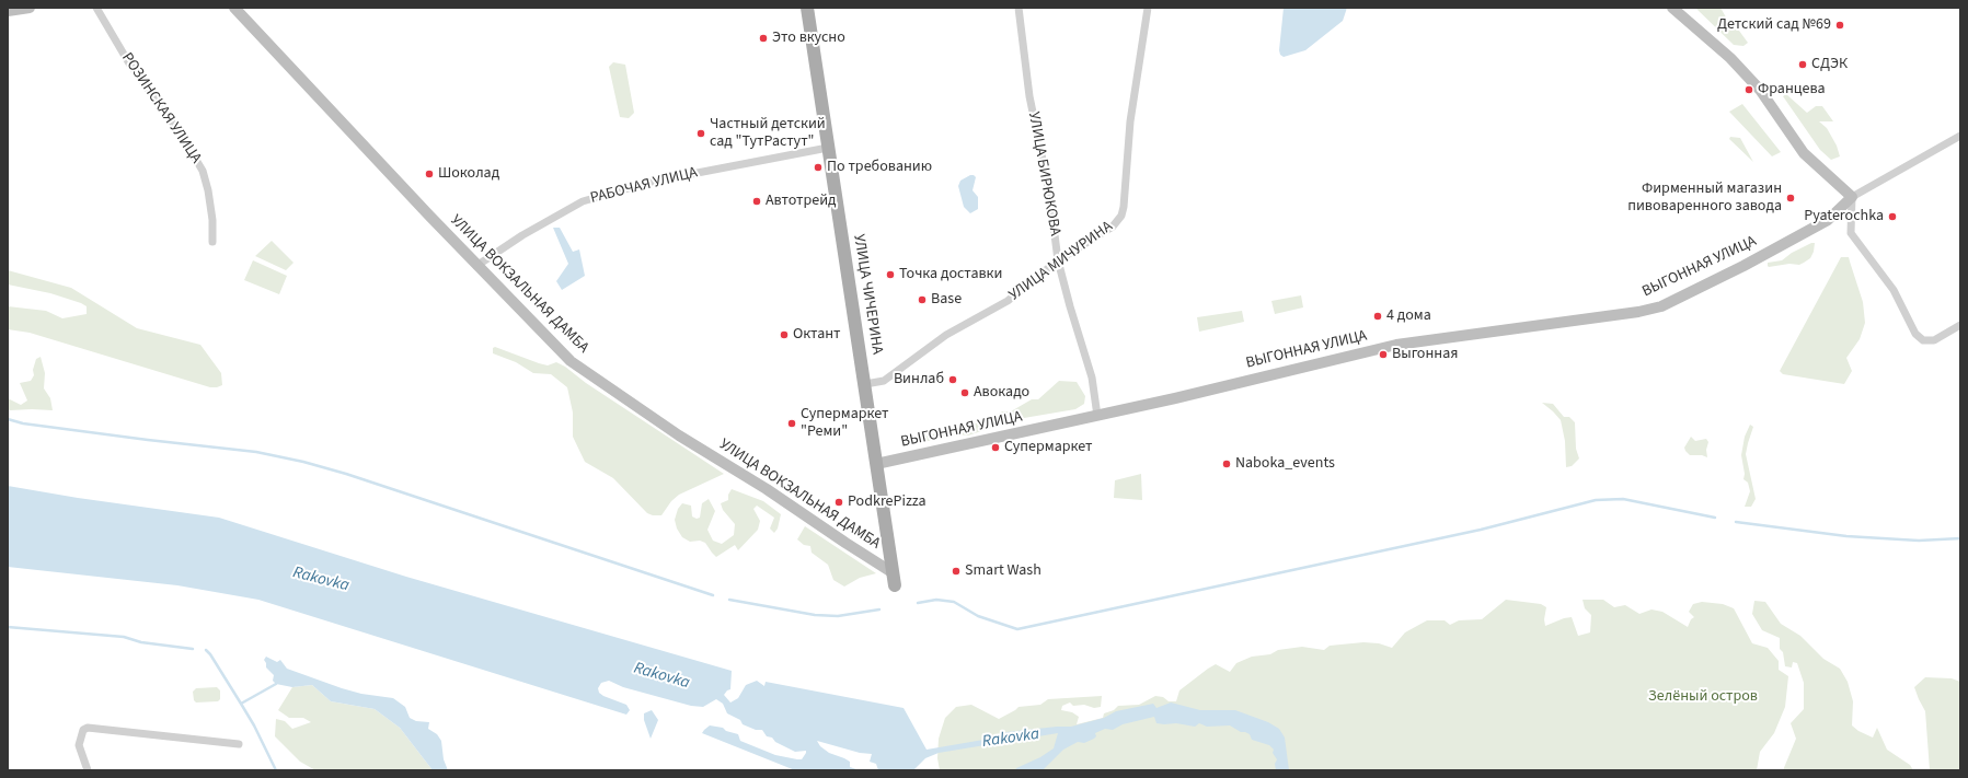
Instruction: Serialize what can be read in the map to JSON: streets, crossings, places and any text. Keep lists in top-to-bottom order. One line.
{"streets":{"main road":["УЛИЦА ЧИЧЕРИНА"],"street":["РОЗИНСКАЯ УЛИЦА","УЛИЦА БИРЮКОВА","РАБОЧАЯ УЛИЦА","УЛИЦА МИЧУРИНА","ВЫГОННАЯ УЛИЦА","УЛИЦА ВОКЗАЛЬНАЯ ДАМБА"]},"crossings":[["УЛИЦА БИРЮКОВА","УЛИЦА МИЧУРИНА"],["УЛИЦА БИРЮКОВА","ВЫГОННАЯ УЛИЦА"],["РАБОЧАЯ УЛИЦА","УЛИЦА ВОКЗАЛЬНАЯ ДАМБА"],["РАБОЧАЯ УЛИЦА","УЛИЦА ЧИЧЕРИНА"],["УЛИЦА МИЧУРИНА","УЛИЦА ЧИЧЕРИНА"],["ВЫГОННАЯ УЛИЦА","УЛИЦА ЧИЧЕРИНА"],["УЛИЦА ВОКЗАЛЬНАЯ ДАМБА","УЛИЦА ЧИЧЕРИНА"]],"water":["Rakovka"],"parks":["Зелёный остров"],"places":["Детский сад №69","Это вкусно","СДЭК","Францева","Частный детский сад \"ТутРастут\"","По требованию","Шоколад","Фирменный магазин пивоваренного завода","Автотрейд","Pyaterochka","Точка доставки","Base","4 дома","Октант","Выгонная","Винлаб","Авокадо","Супермаркет \"Реми\"","Супермаркет","Naboka_events","PodkrePizza","Smart Wash"]}
